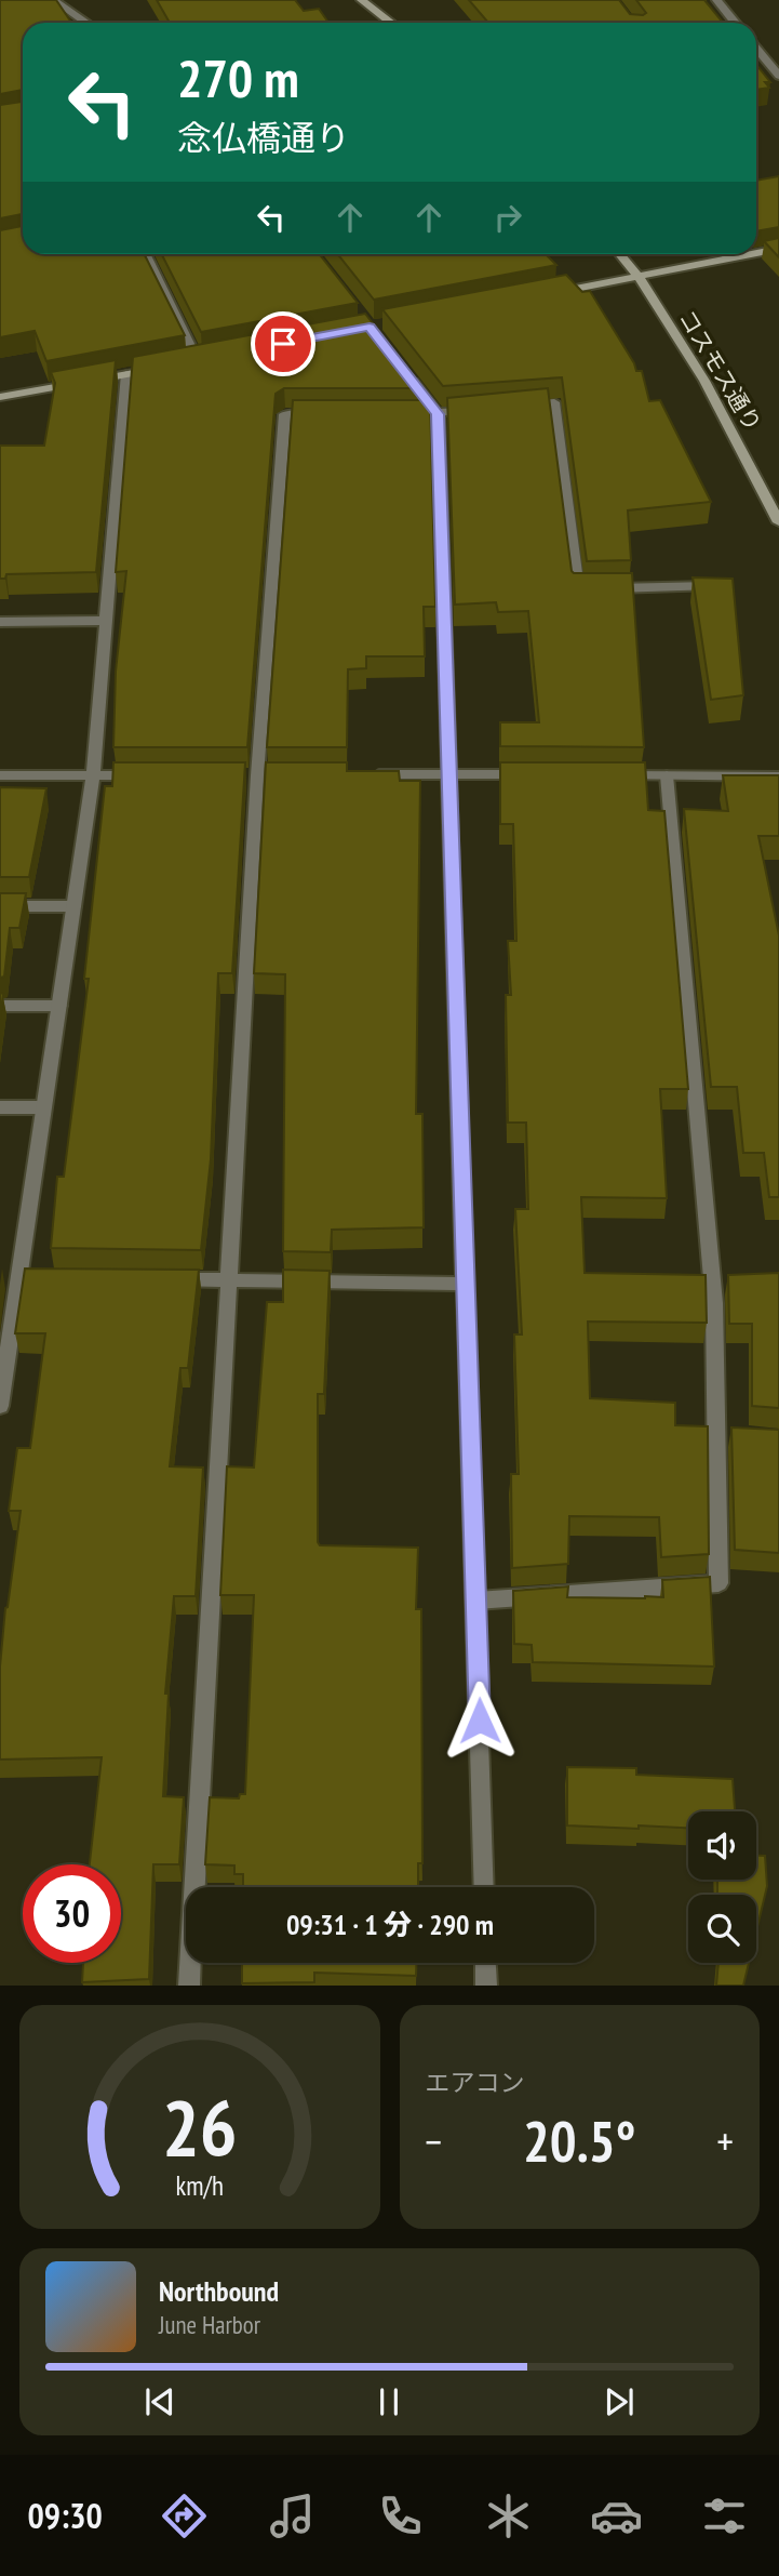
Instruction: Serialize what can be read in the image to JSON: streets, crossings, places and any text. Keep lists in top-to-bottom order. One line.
{"streets":{"street":["コスモス通り"]},"page":{"turn":["270 m","念仏橋通り"],"limit":"30","trip":"09:31 · 1 分 · 290 m","tile":"エアコン","heat":["−","20.5°","+"],"song":["Northbound","June Harbor"],"tabs":"09:30","gauge":["26","km/h"]}}
